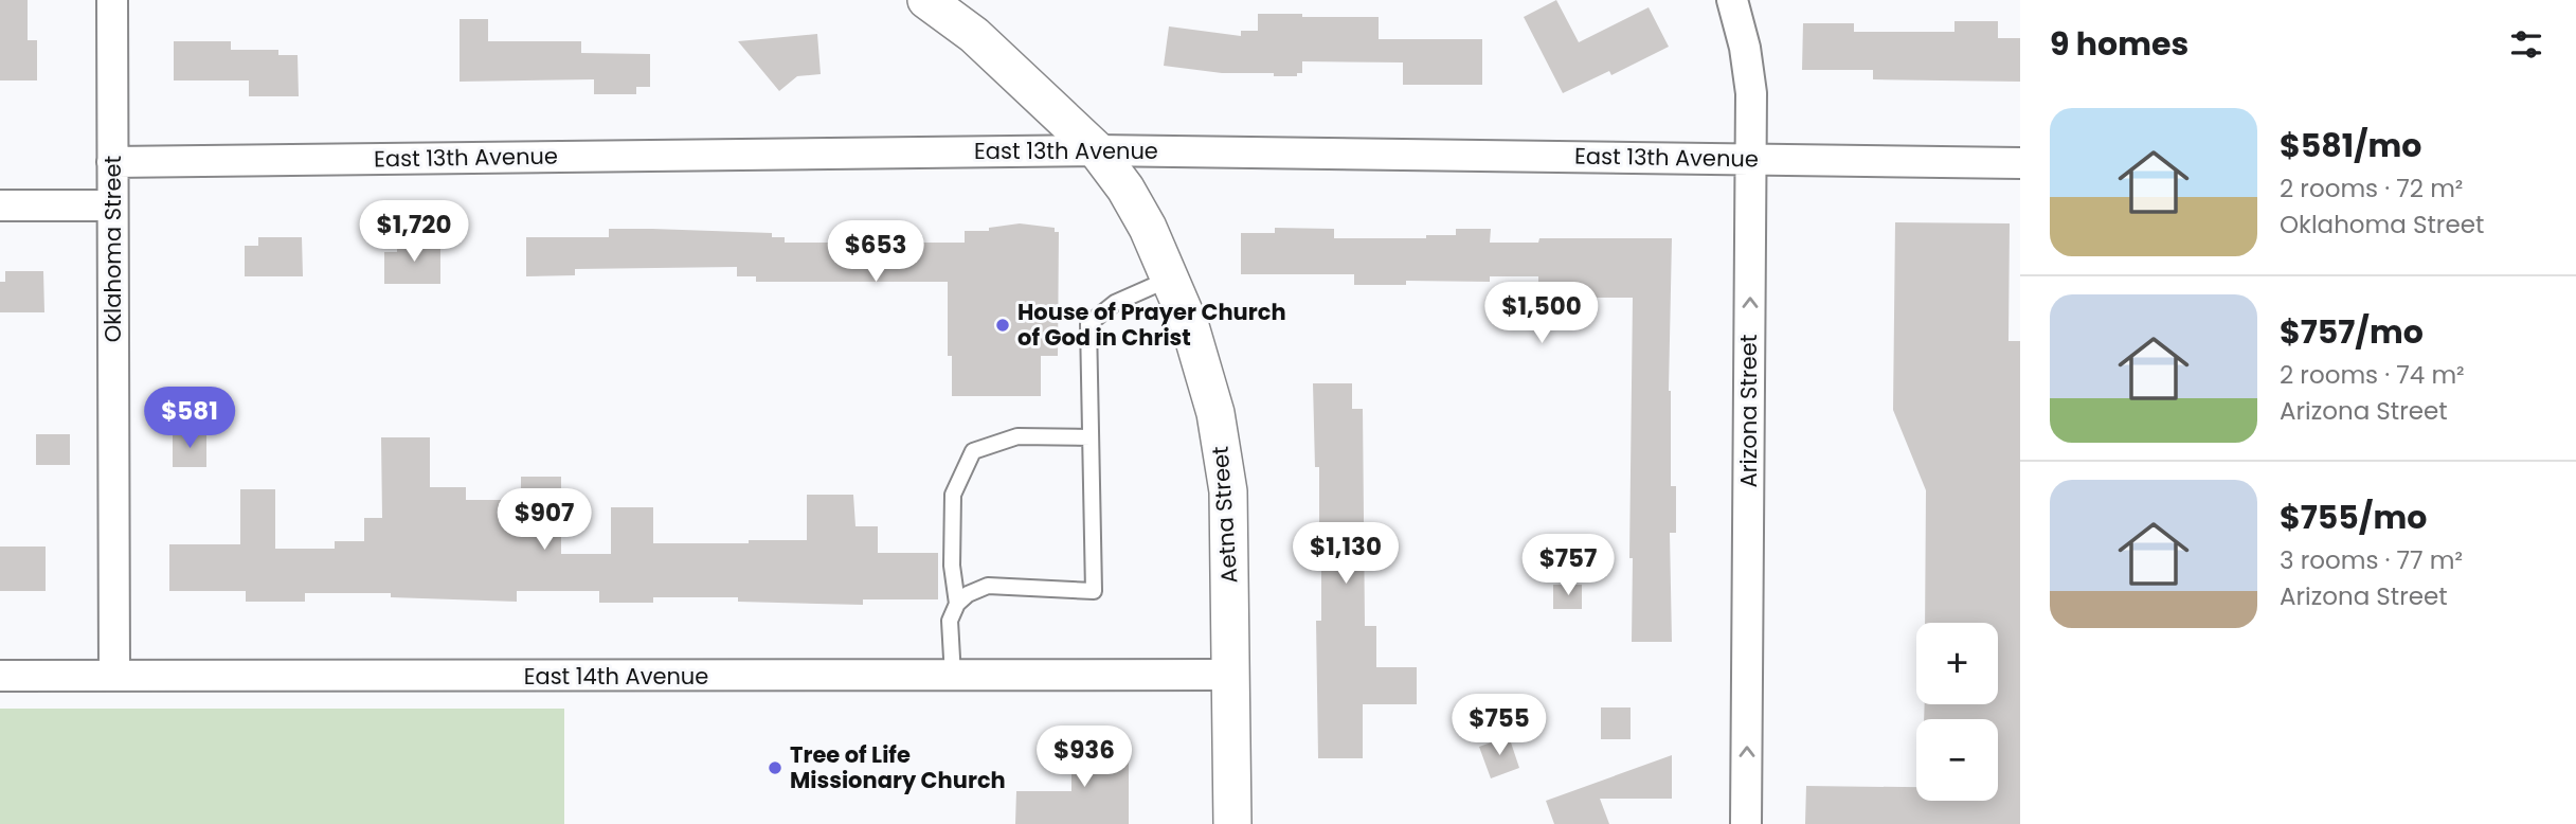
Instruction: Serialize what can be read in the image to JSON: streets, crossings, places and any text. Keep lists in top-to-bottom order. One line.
{"streets":{"street":["East 13th Avenue","Oklahoma Street","Arizona Street","Aetna Street","East 14th Avenue"]},"crossings":[["East 13th Avenue","Oklahoma Street"],["East 13th Avenue","Arizona Street"],["East 13th Avenue","Aetna Street"],["Oklahoma Street","East 14th Avenue"],["Aetna Street","East 14th Avenue"]],"one_way":["Arizona Street"],"places":["House of Prayer Church of God in Christ","Tree of Life Missionary Church"],"page":{"heading":"9 homes","list":[{"name":"$581/mo","note":"2 rooms · 72 m² · Oklahoma Street"},{"name":"$757/mo","note":"2 rooms · 74 m² · Arizona Street"},{"name":"$755/mo","note":"3 rooms · 77 m² · Arizona Street"}],"price":["$1,720","$653","$1,500","$581","$907","$1,130","$757","$755","$936"],"map_buttons":["+","−"]}}
